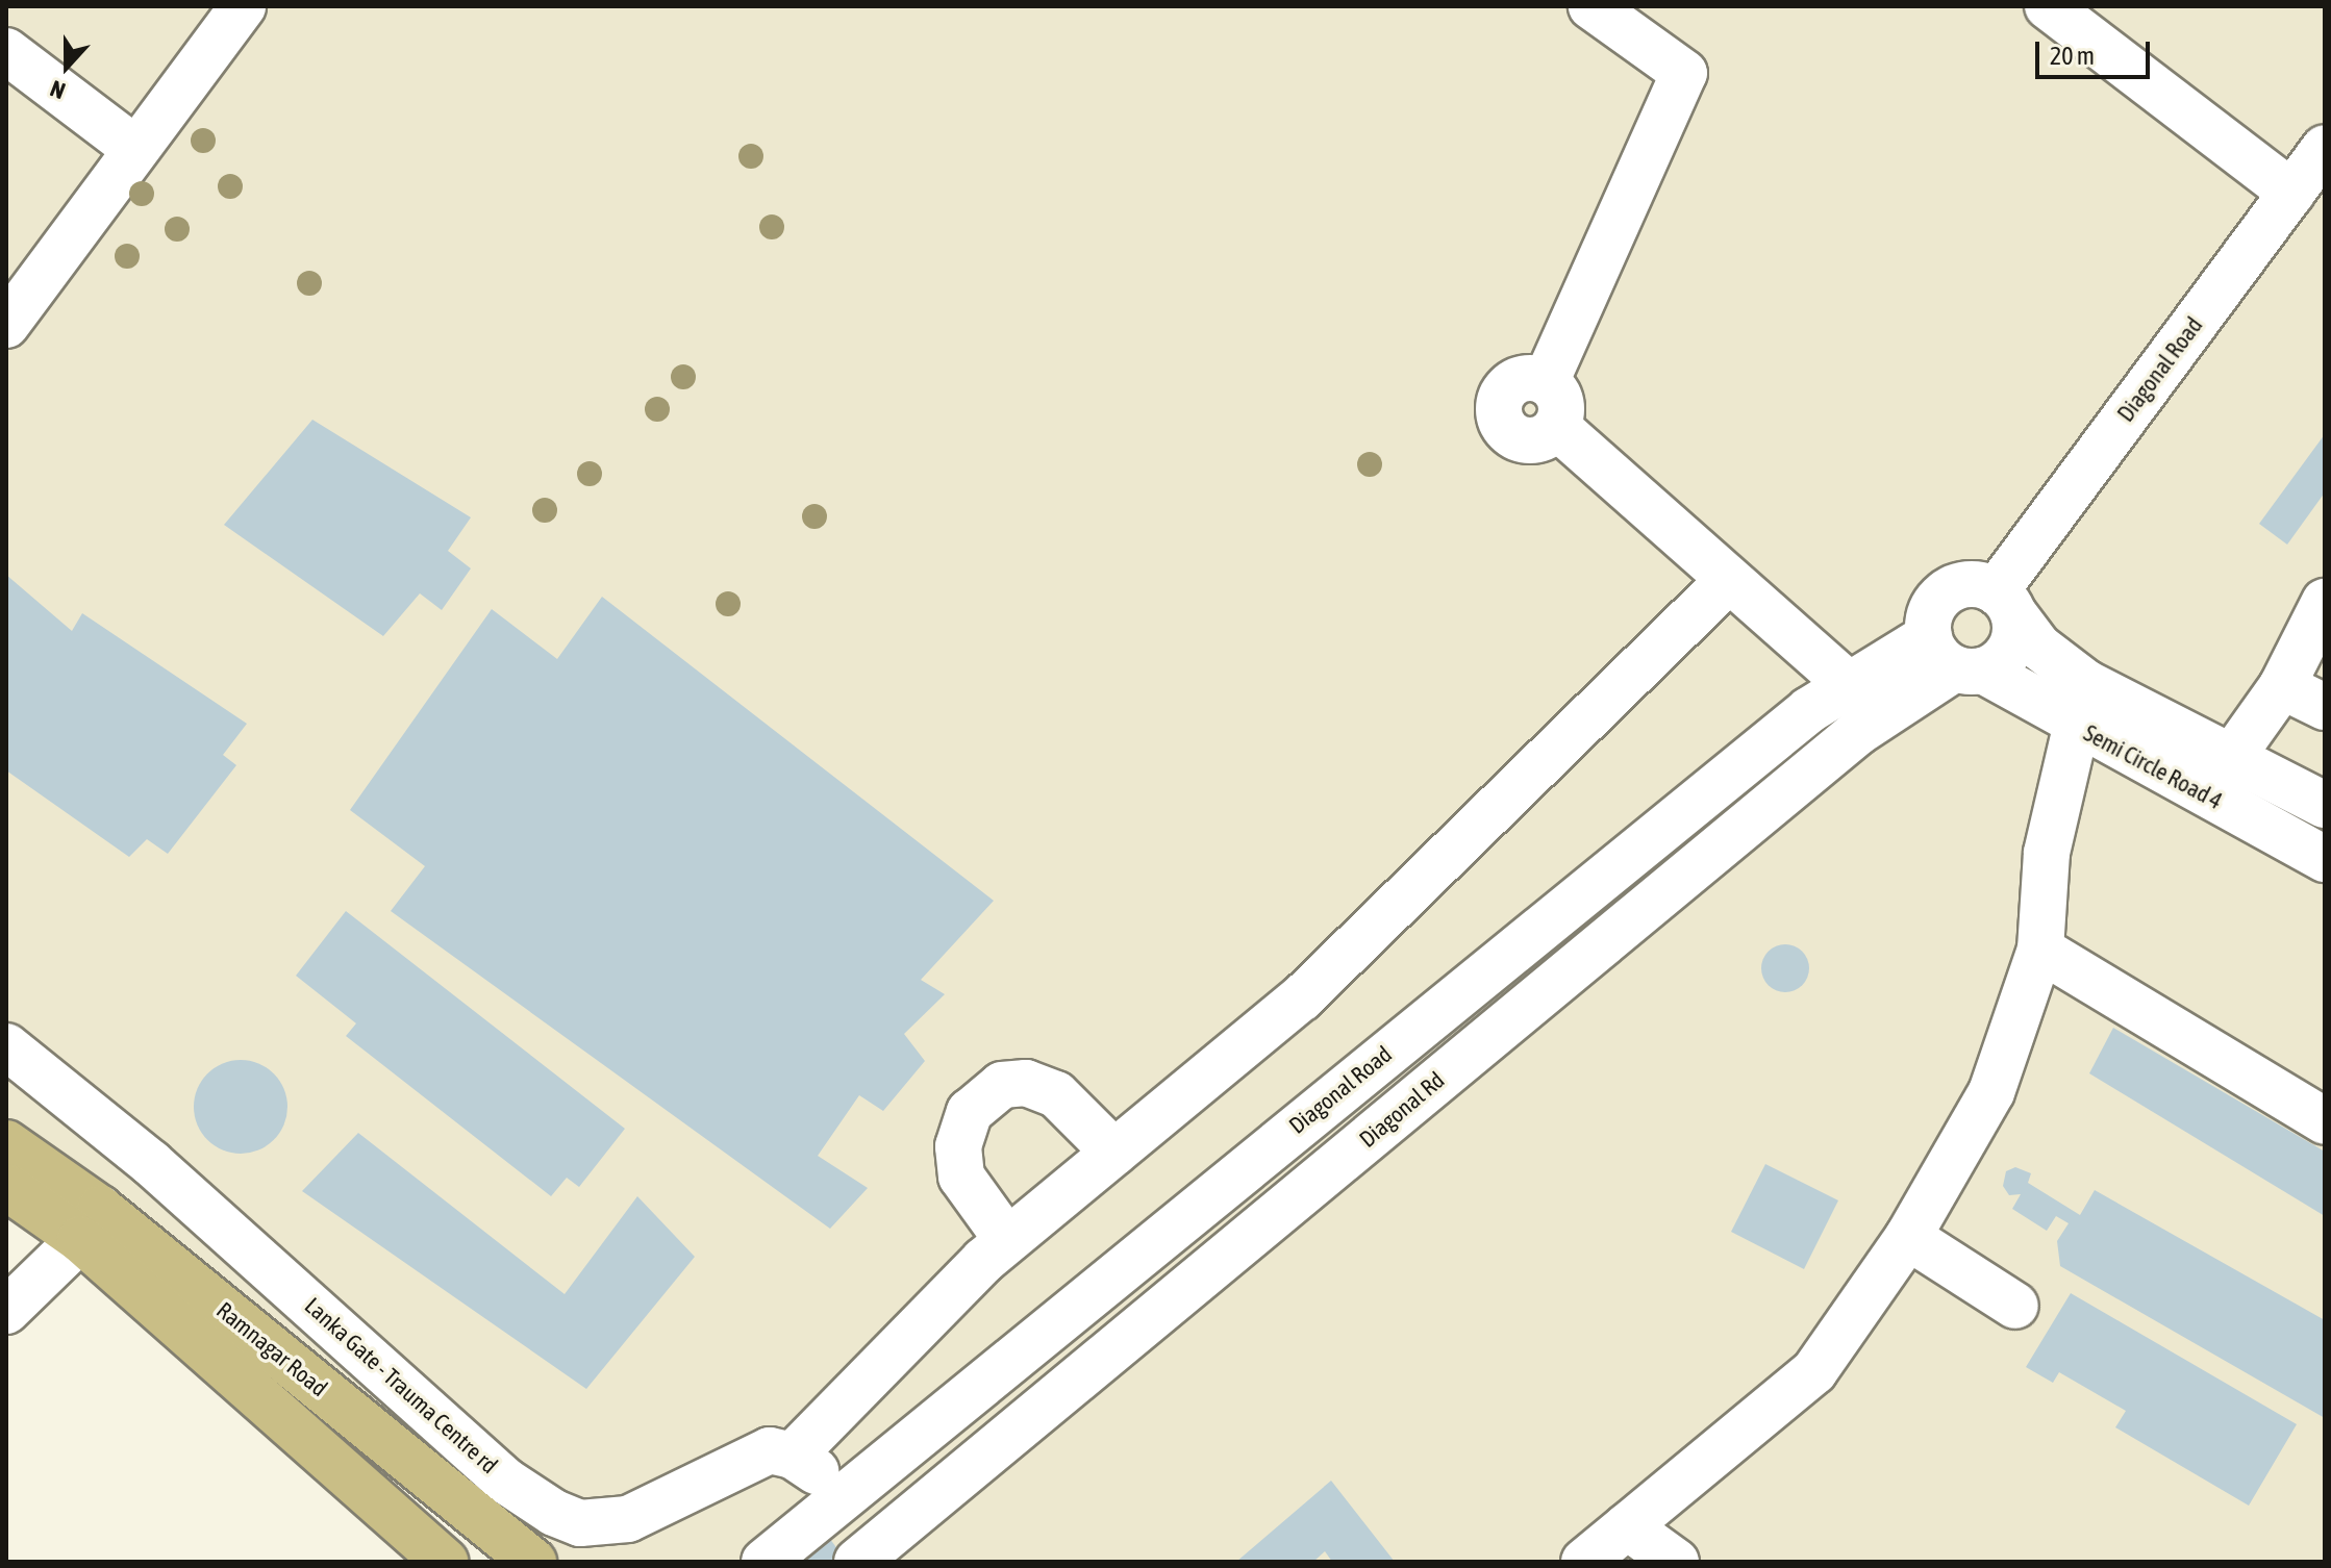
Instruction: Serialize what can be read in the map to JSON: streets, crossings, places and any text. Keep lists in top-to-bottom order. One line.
{"streets":{"main road":["Ramnagar Road"],"street":["Diagonal Road","Semi Circle Road 4","Diagonal Rd","Lanka Gate - Trauma Centre rd"]},"crossings":[["Diagonal Road","Semi Circle Road 4"],["Diagonal Road","Diagonal Rd"],["Semi Circle Road 4","Diagonal Rd"]],"scale_bar":"20 m","north":"bottom"}
